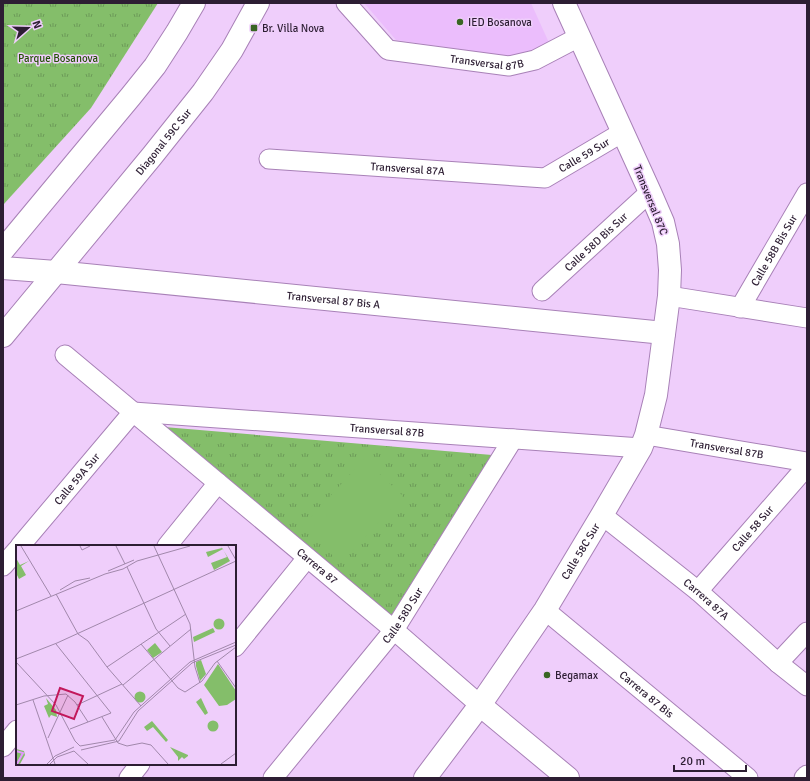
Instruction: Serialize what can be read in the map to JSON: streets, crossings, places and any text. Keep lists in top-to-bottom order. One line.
{"streets":{"street":["Transversal 87B","Diagonal 59C Sur","Calle 59 Sur","Transversal 87A","Transversal 87C","Calle 58D Bis Sur","Calle 58B Bis Sur","Transversal 87 Bis A","Calle 59A Sur","Calle 58 Sur","Calle 58C Sur","Carrera 87","Carrera 87A","Calle 58D Sur","Carrera 87 Bis"]},"crossings":[["Transversal 87B","Transversal 87C"],["Transversal 87B","Calle 59A Sur"],["Transversal 87B","Calle 58C Sur"],["Transversal 87B","Carrera 87"],["Transversal 87B","Calle 58D Sur"],["Diagonal 59C Sur","Transversal 87 Bis A"],["Calle 59 Sur","Transversal 87A"],["Calle 59 Sur","Transversal 87C"],["Transversal 87C","Calle 58D Bis Sur"],["Transversal 87C","Calle 58C Sur"],["Transversal 87 Bis A","Calle 58C Sur"],["Calle 59A Sur","Carrera 87"],["Calle 58 Sur","Carrera 87A"],["Calle 58C Sur","Carrera 87"],["Calle 58C Sur","Carrera 87A"],["Calle 58C Sur","Carrera 87 Bis"],["Carrera 87","Calle 58D Sur"]],"parks":["Parque Bosanova"],"places":{"other":["IED Bosanova","Begamax"],"transit":["Br. Villa Nova"]},"scale_bar":"20 m","north":"right"}
